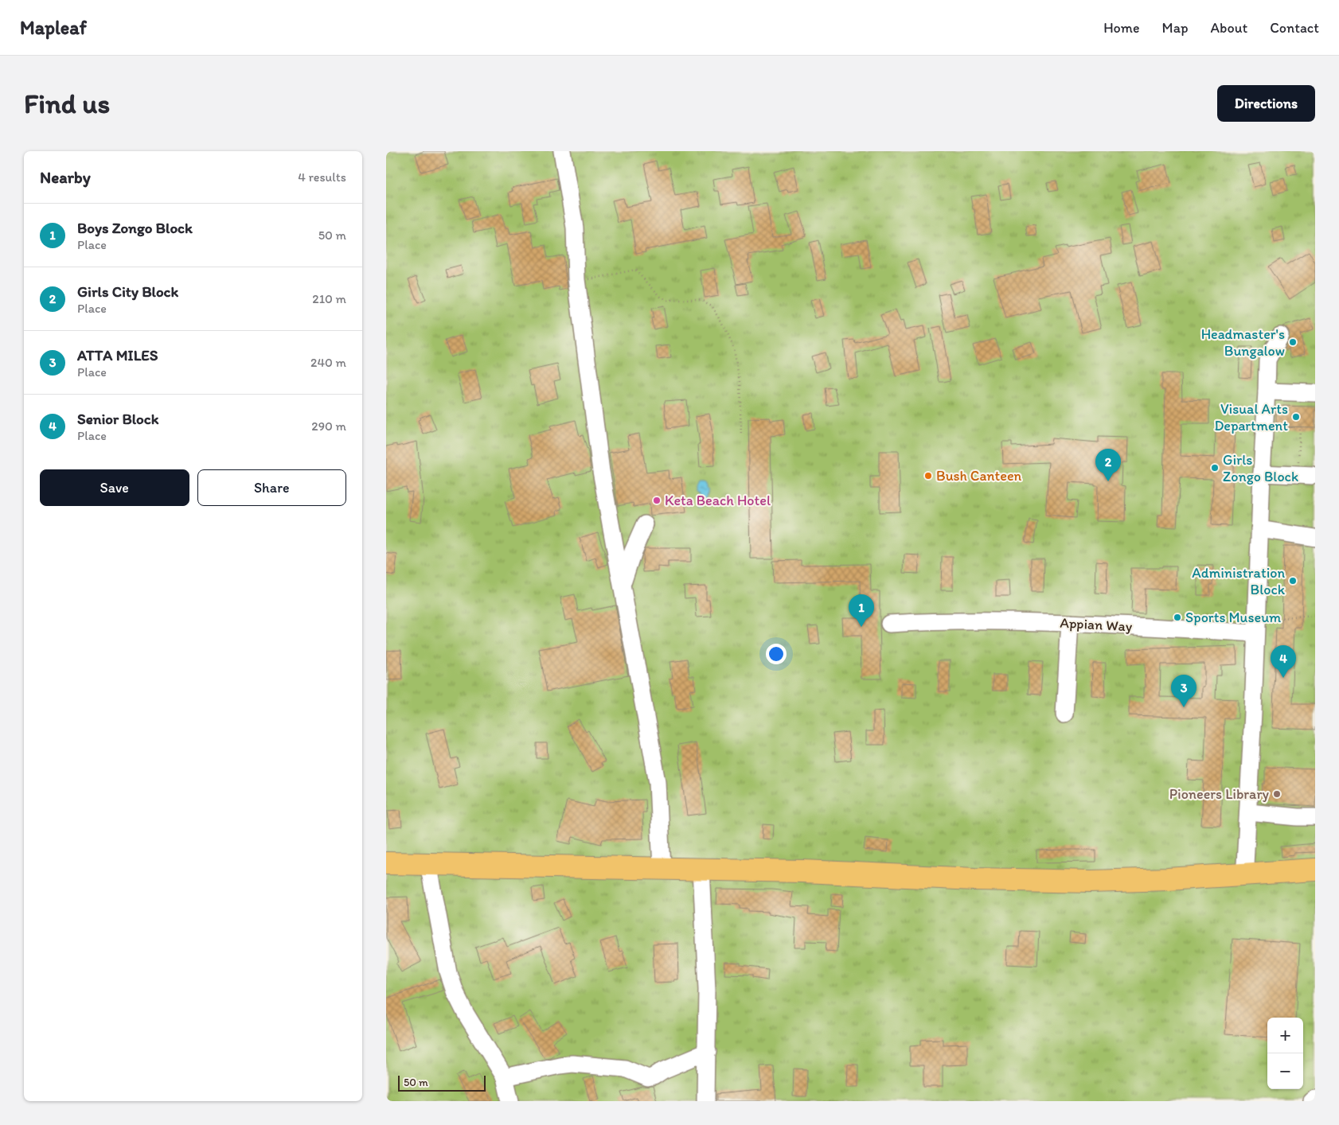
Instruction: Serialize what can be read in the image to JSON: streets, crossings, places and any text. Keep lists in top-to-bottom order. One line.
{"streets":{"street":["Appian Way"]},"places":["Headmaster's Bungalow","Visual Arts Department","Girls Zongo Block","Bush Canteen","Keta Beach Hotel","Administration Block","Sports Museum","Pioneers Library"],"scale_bar":"50 m","page":{"header":"Mapleaf","nav":["Home","Map","About","Contact"],"buttons":["Directions",["Save","Share"]],"title":"Find us","heading":["Nearby","4 results"],"list":[{"mark":"1","name":"Boys Zongo Block","note":"Place","value":"50 m"},{"mark":"2","name":"Girls City Block","note":"Place","value":"210 m"},{"mark":"3","name":"ATTA MILES","note":"Place","value":"240 m"},{"mark":"4","name":"Senior Block","note":"Place","value":"290 m"}],"pins":["2","1","4","3"],"map_buttons":["+","−"],"scale":"50 m"}}
